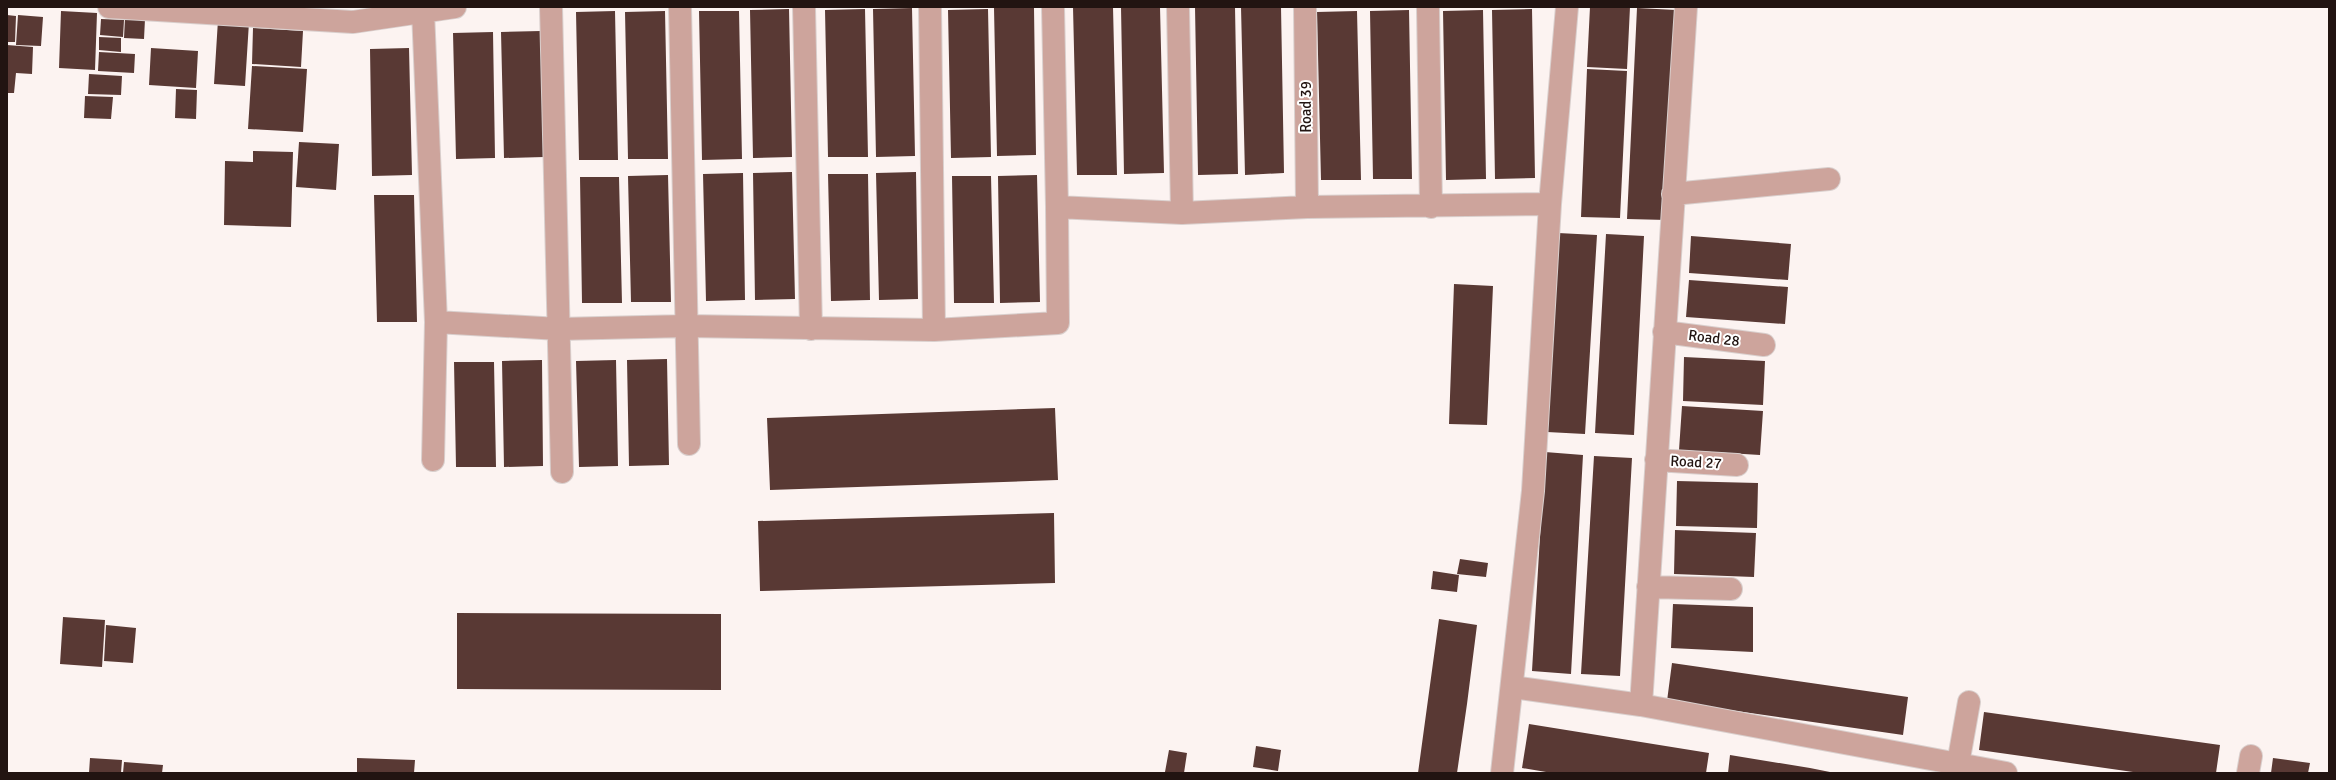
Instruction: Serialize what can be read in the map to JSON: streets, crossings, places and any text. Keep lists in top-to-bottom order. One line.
{"streets":{"street":["Road 39","Road 28","Road 27"]}}
